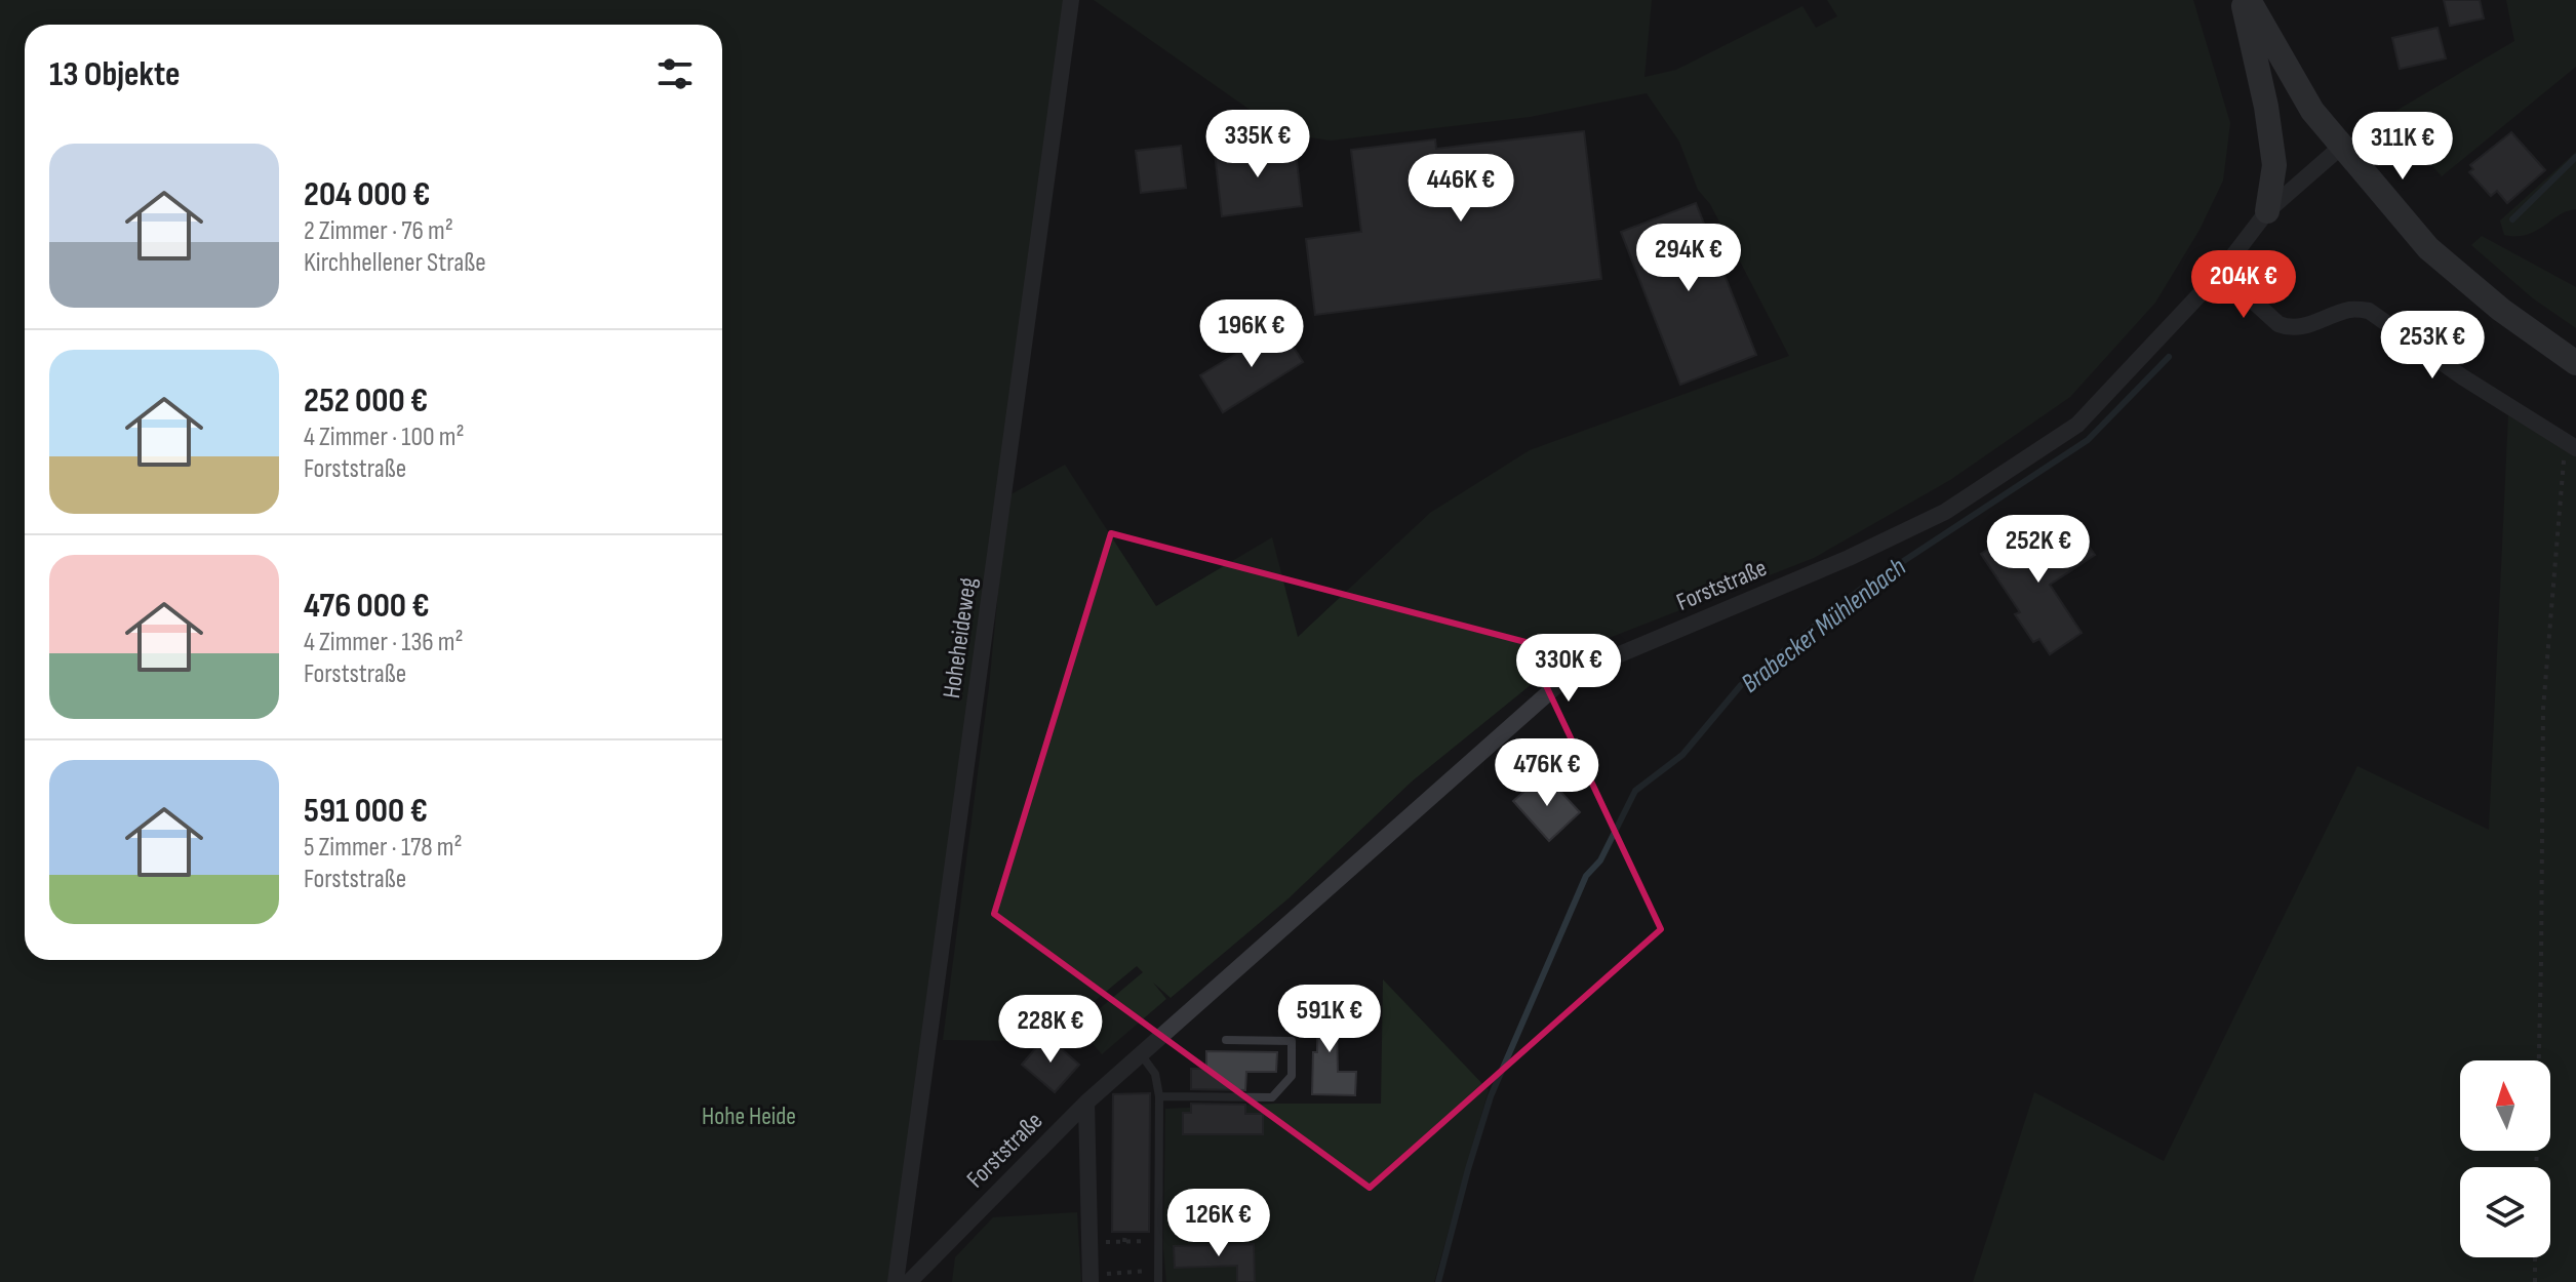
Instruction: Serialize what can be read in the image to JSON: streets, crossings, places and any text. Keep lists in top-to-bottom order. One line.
{"streets":{"street":["Forststraße","Hoheheideweg"]},"water":["Brabecker Mühlenbach"],"parks":["Hohe Heide"],"north":"top","page":{"heading":"13 Objekte","price":["335K €","311K €","446K €","294K €","204K €","196K €","253K €","252K €","330K €","476K €","591K €","228K €","126K €"],"list":[{"name":"204 000 €","note":"2 Zimmer · 76 m² · Kirchhellener Straße"},{"name":"252 000 €","note":"4 Zimmer · 100 m² · Forststraße"},{"name":"476 000 €","note":"4 Zimmer · 136 m² · Forststraße"},{"name":"591 000 €","note":"5 Zimmer · 178 m² · Forststraße"}]}}
